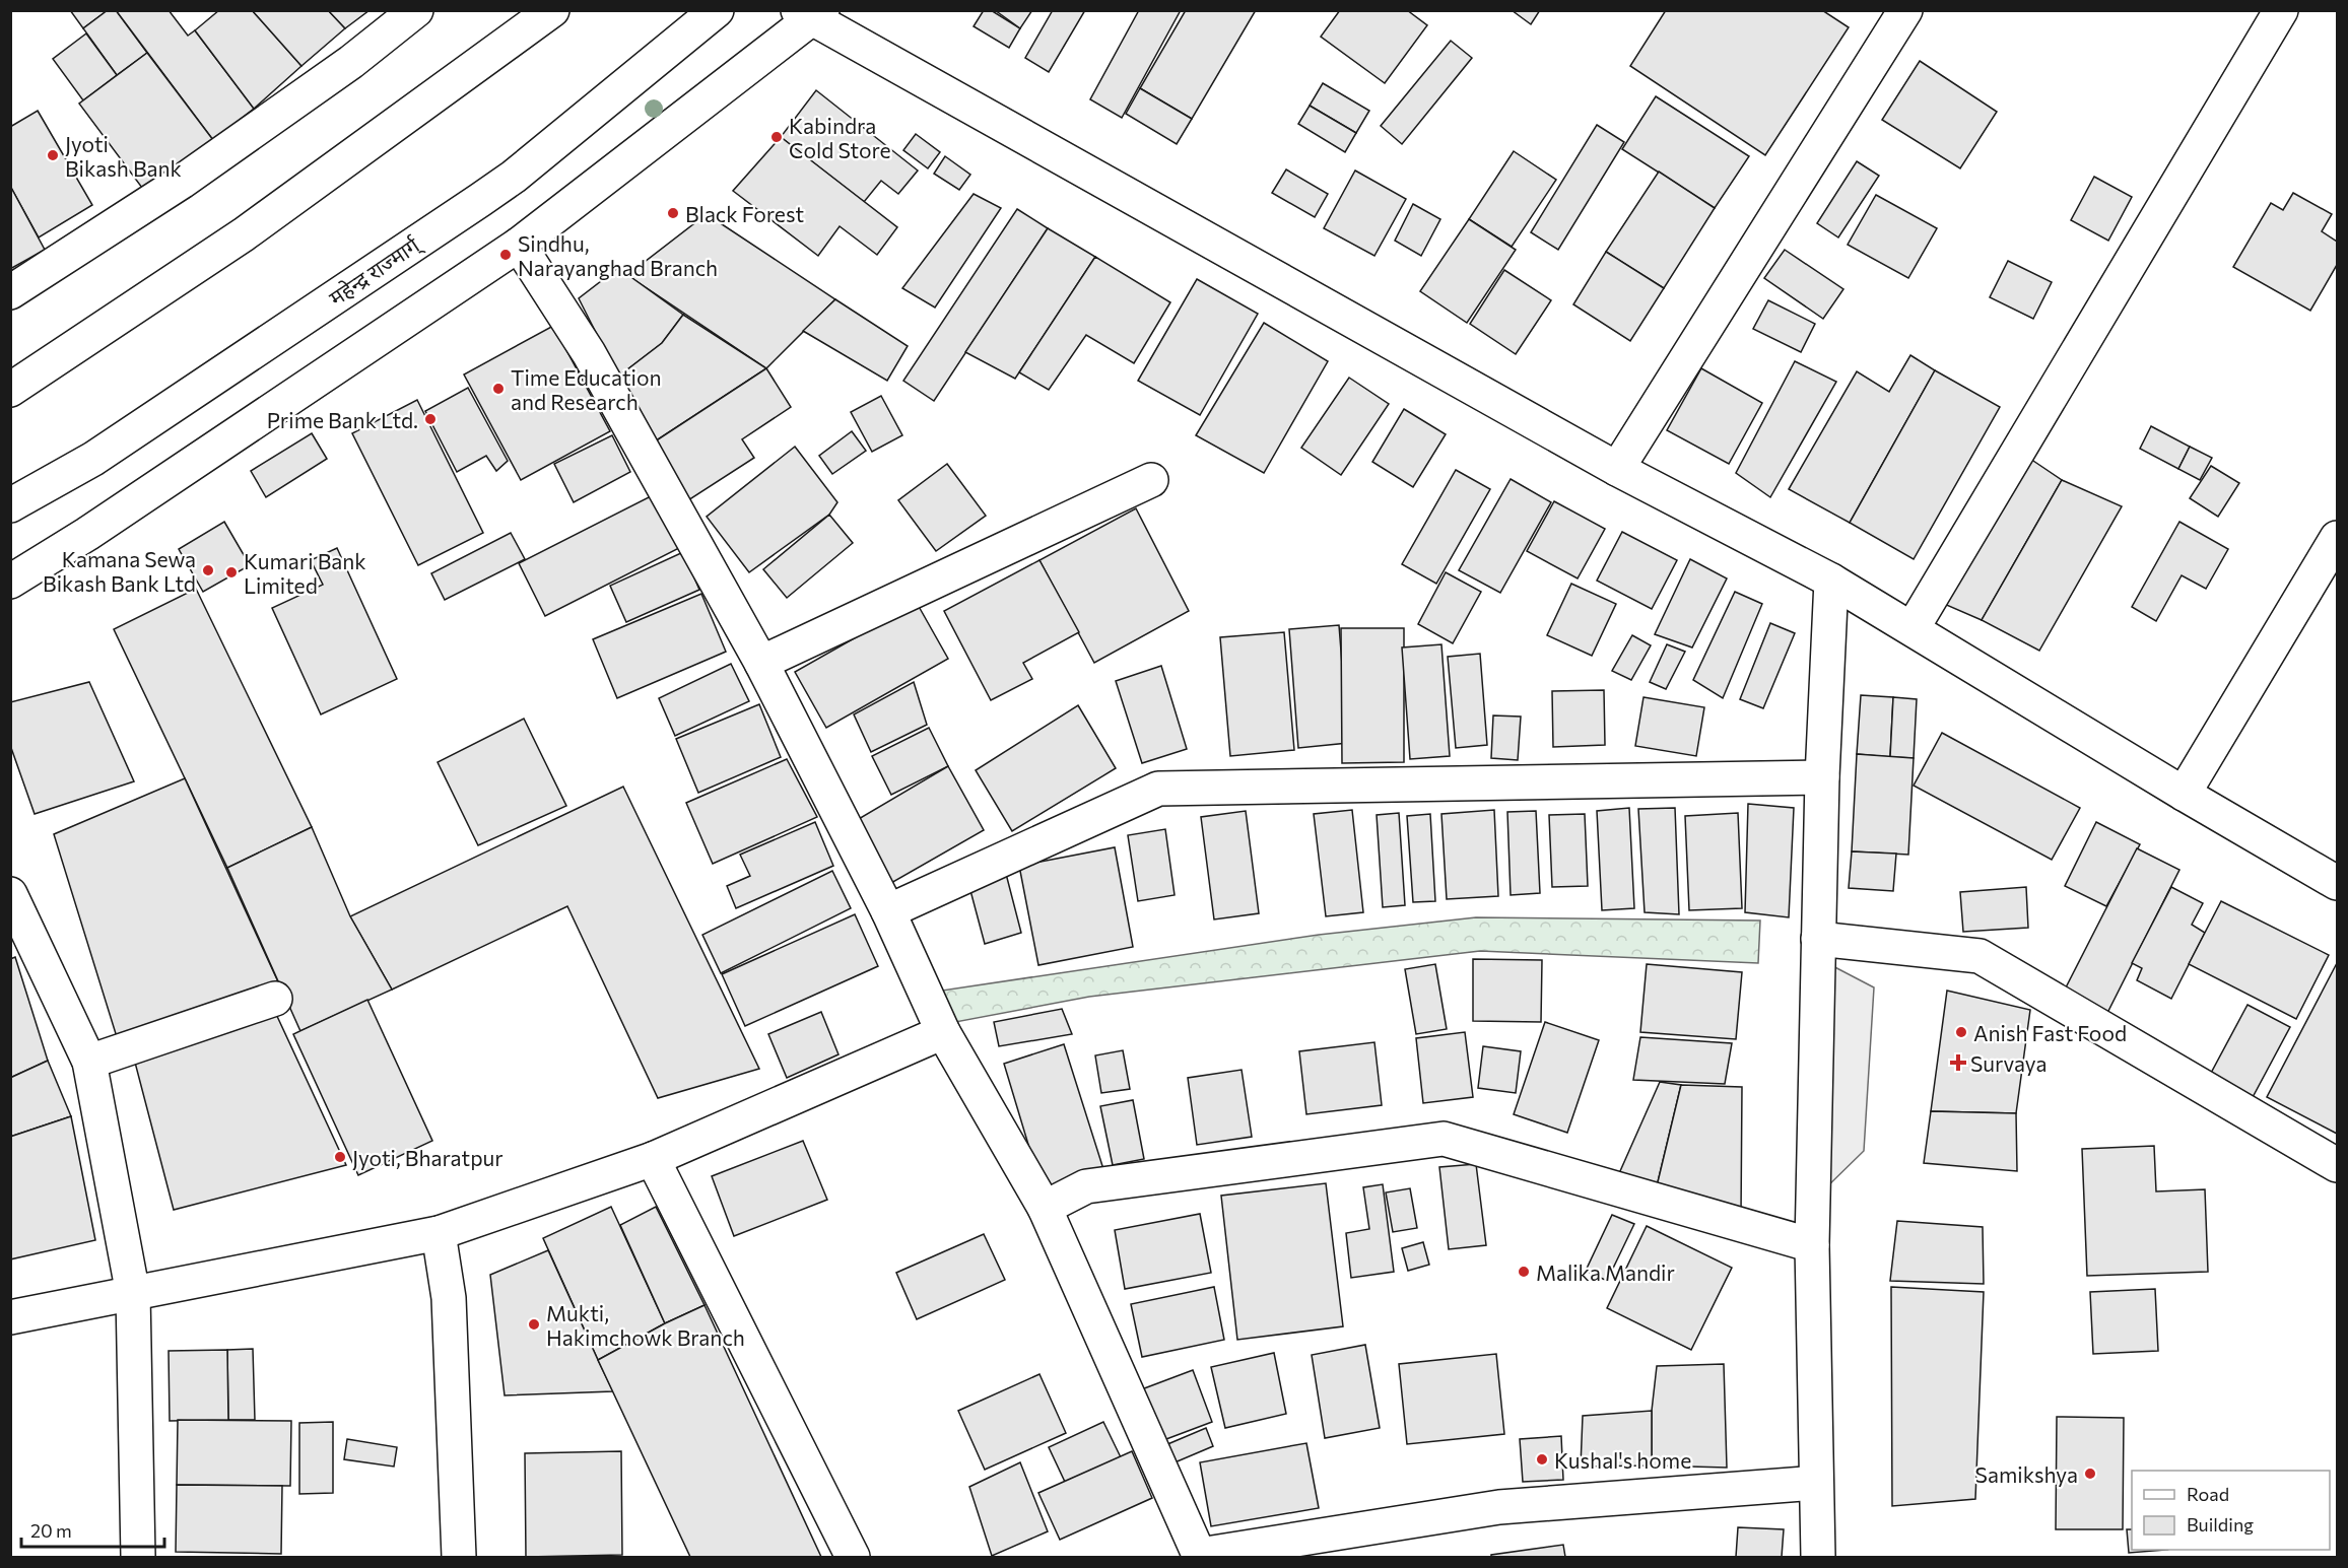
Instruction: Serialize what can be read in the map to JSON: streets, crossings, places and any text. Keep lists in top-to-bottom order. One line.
{"streets":{"main road":["महेन्द्र राज्मार्ग्"]},"places":{"other":["Kabindra Cold Store","Jyoti Bikash Bank","Black Forest","Sindhu, Narayanghad Branch","Time Education and Research","Prime Bank Ltd.","Kamana Sewa Bikash Bank Ltd","Kumari Bank Limited","Anish Fast Food","Jyoti, Bharatpur","Malika Mandir","Mukti, Hakimchowk Branch","Kushal's home","Samikshya"],"health":["Survaya"]},"legend":["Road","Building"],"scale_bar":"20 m"}
